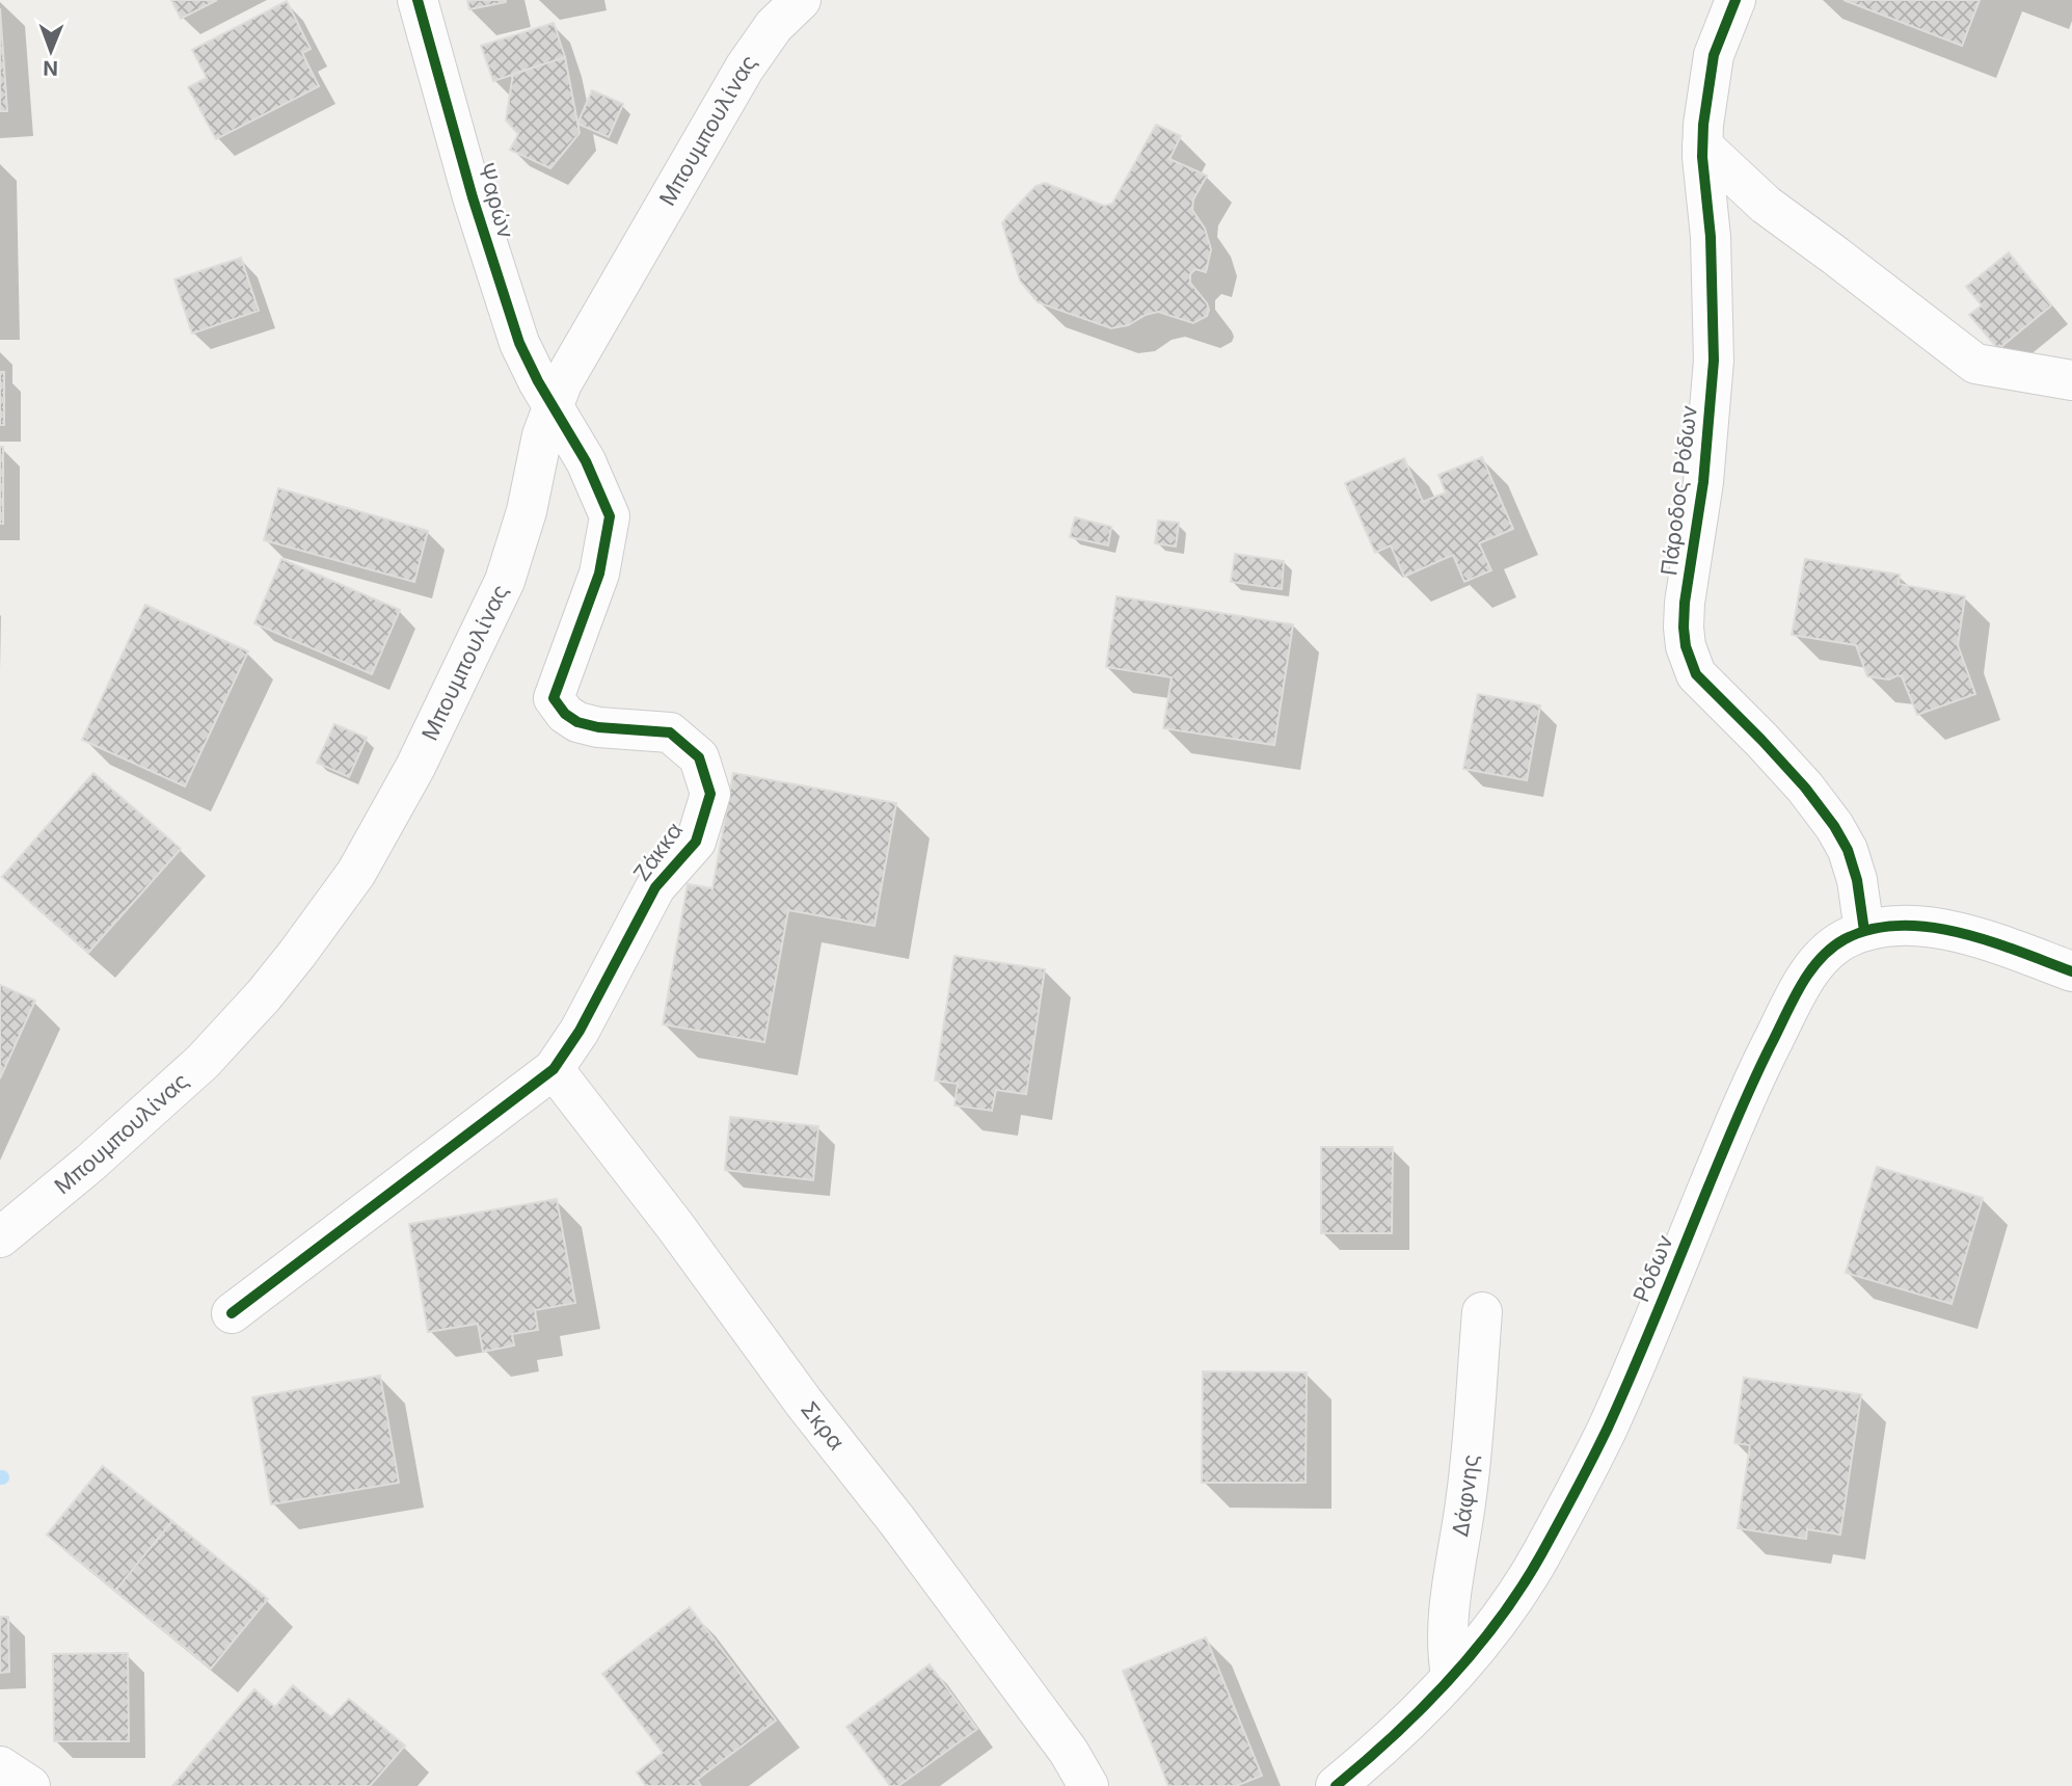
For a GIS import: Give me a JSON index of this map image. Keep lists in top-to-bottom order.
{
  "streets": {
    "street": [
      "Μπουμπουλίνας",
      "Ψαρών",
      "Πάροδος Ρόδων",
      "Ζάκκα",
      "Ρόδων",
      "Σκρα",
      "Δάφνης"
    ]
  },
  "crossings": [
    ["Μπουμπουλίνας", "Ψαρών"],
    ["Μπουμπουλίνας", "Ζάκκα"],
    ["Ψαρών", "Ζάκκα"],
    ["Πάροδος Ρόδων", "Ρόδων"],
    ["Ζάκκα", "Σκρα"],
    ["Ρόδων", "Δάφνης"]
  ],
  "north": "bottom"
}
